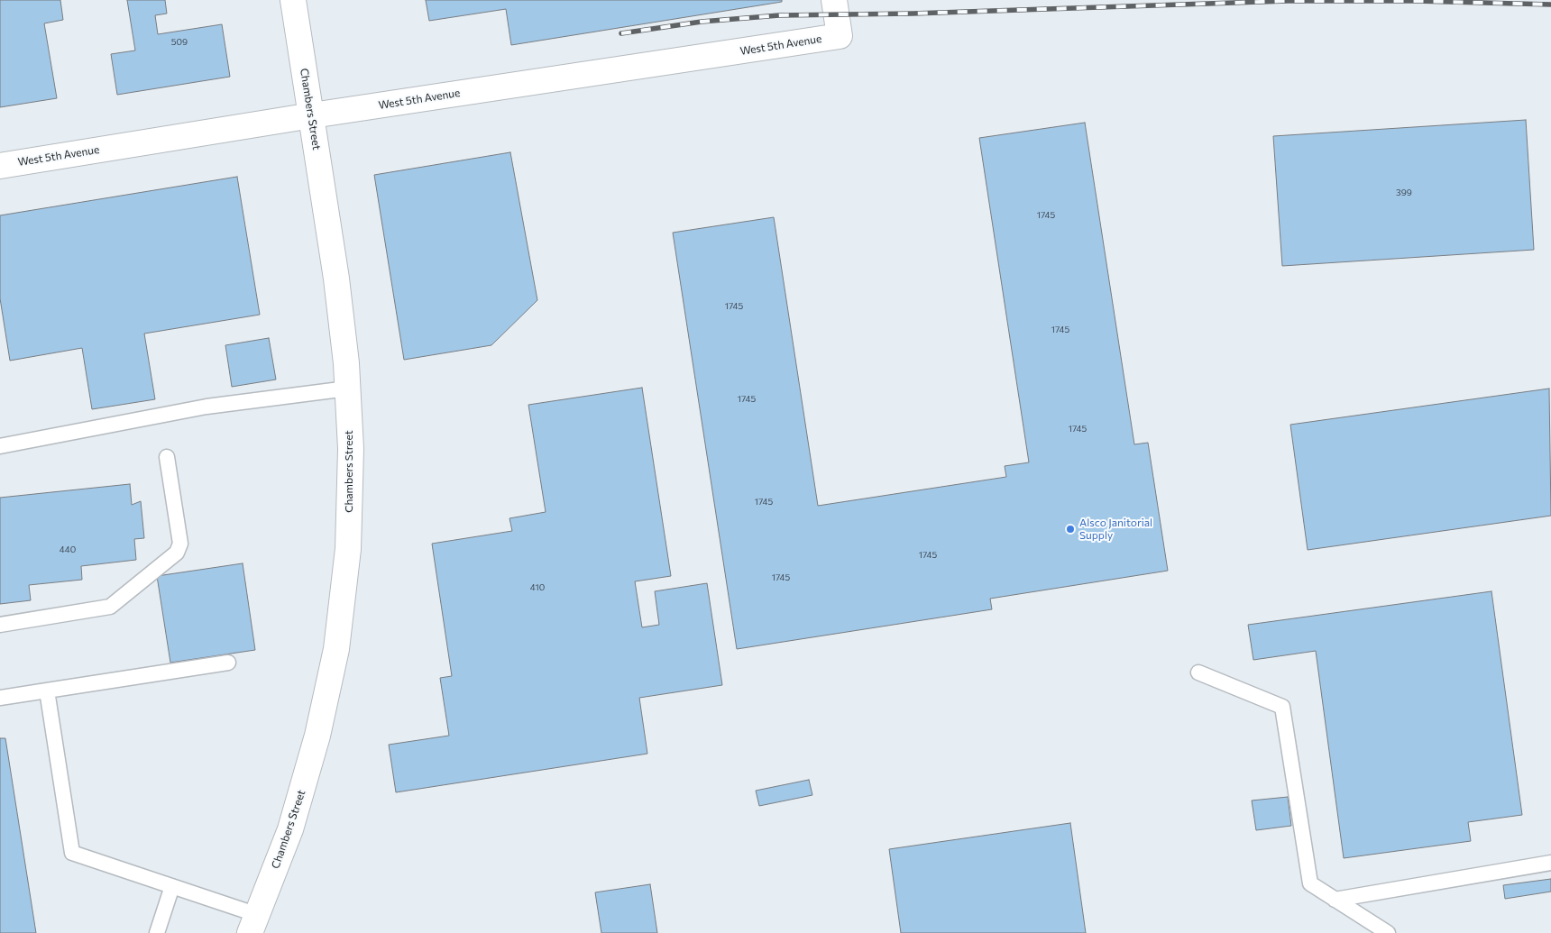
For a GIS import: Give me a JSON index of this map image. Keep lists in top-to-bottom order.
{
  "streets": {
    "main road": ["West 5th Avenue", "Chambers Street"]
  },
  "crossings": [
    ["West 5th Avenue", "Chambers Street"]
  ],
  "places": ["Alsco Janitorial Supply"],
  "house_numbers": [
    "509",
    "399",
    "1745",
    "1745",
    "1745",
    "1745",
    "1745",
    "1745",
    "440",
    "1745",
    "1745",
    "410"
  ]
}
